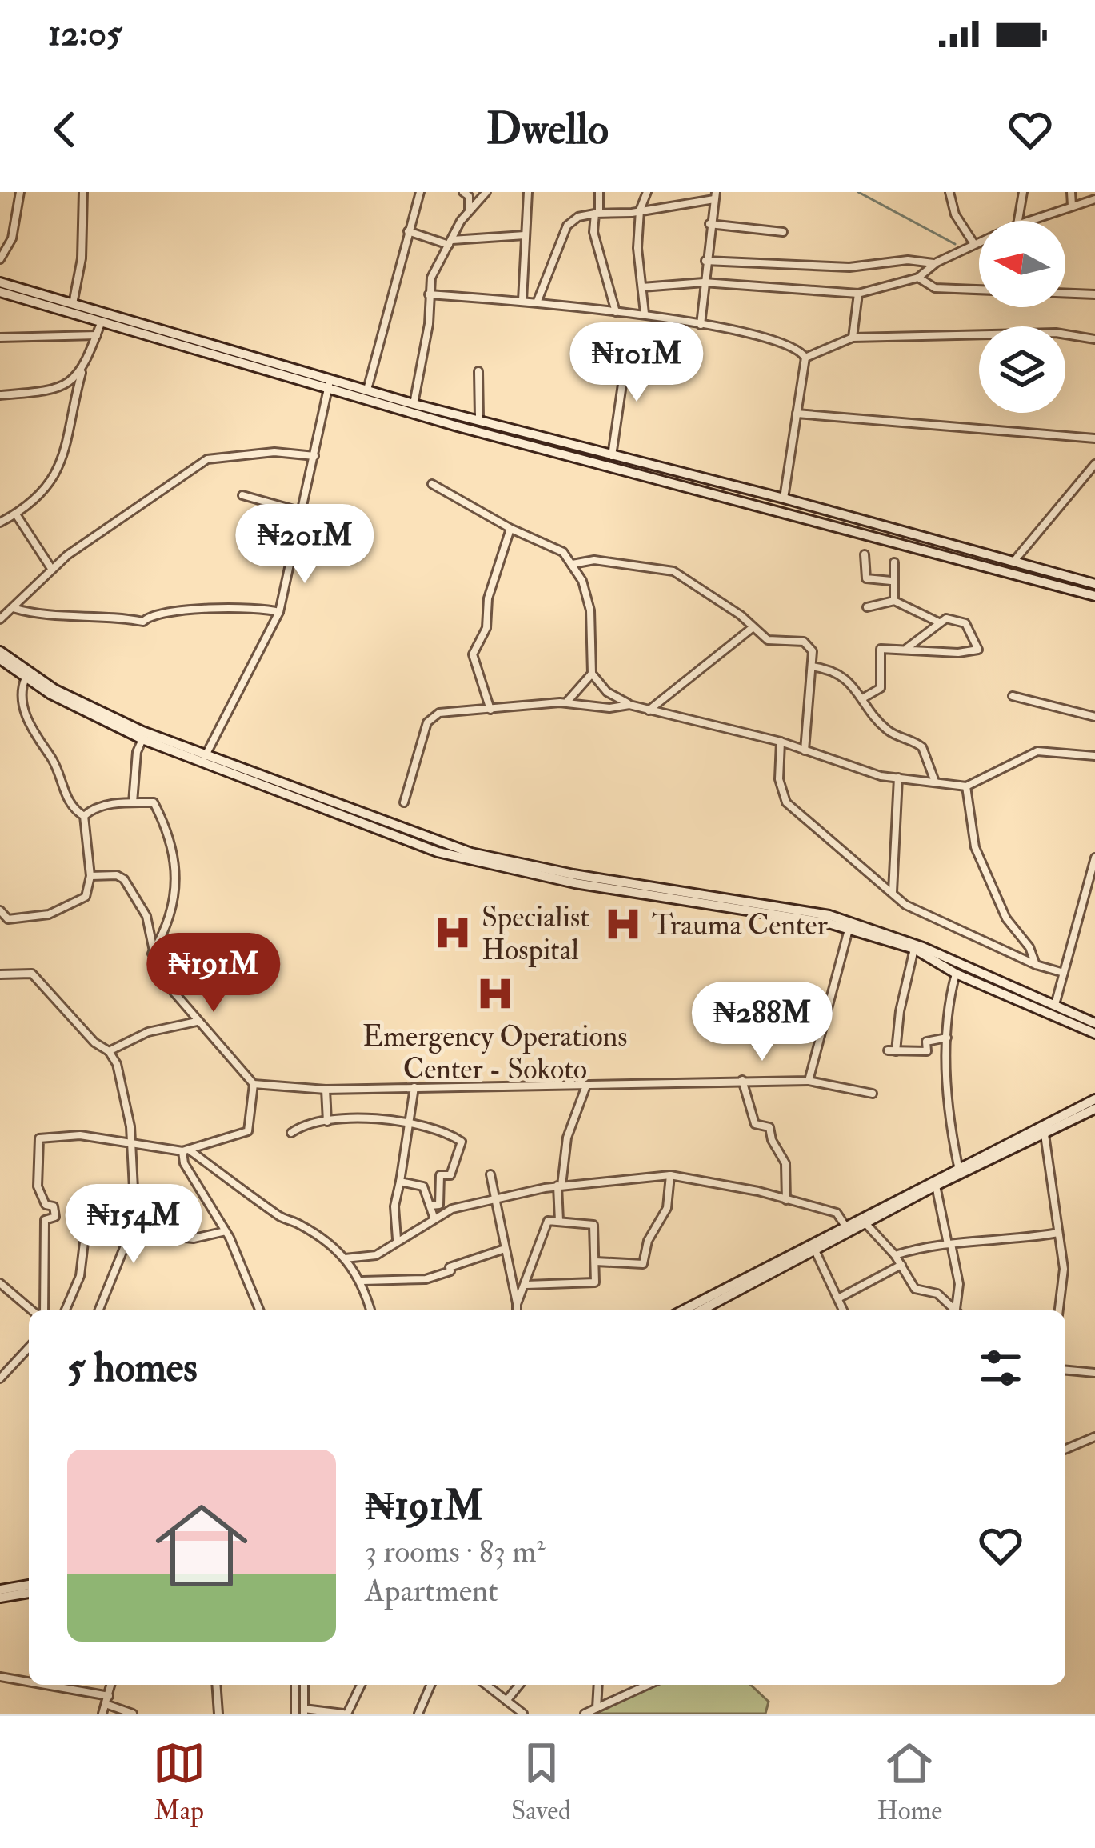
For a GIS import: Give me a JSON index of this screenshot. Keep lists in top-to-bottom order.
{
  "places": {
    "hospital": ["Trauma Center", "Specialist Hospital", "Emergency Operations Center - Sokoto"]
  },
  "north": "left",
  "page": {
    "status": "12:05",
    "header": "Dwello",
    "price": [
      "₦101M",
      "₦201M",
      "₦191M",
      "₦288M",
      "₦154M"
    ],
    "heading": "5 homes",
    "list": [
      {
        "name": "₦191M",
        "note": "3 rooms · 83 m² · Apartment"
      }
    ],
    "tabs": ["Map", "Saved", "Home"]
  }
}
